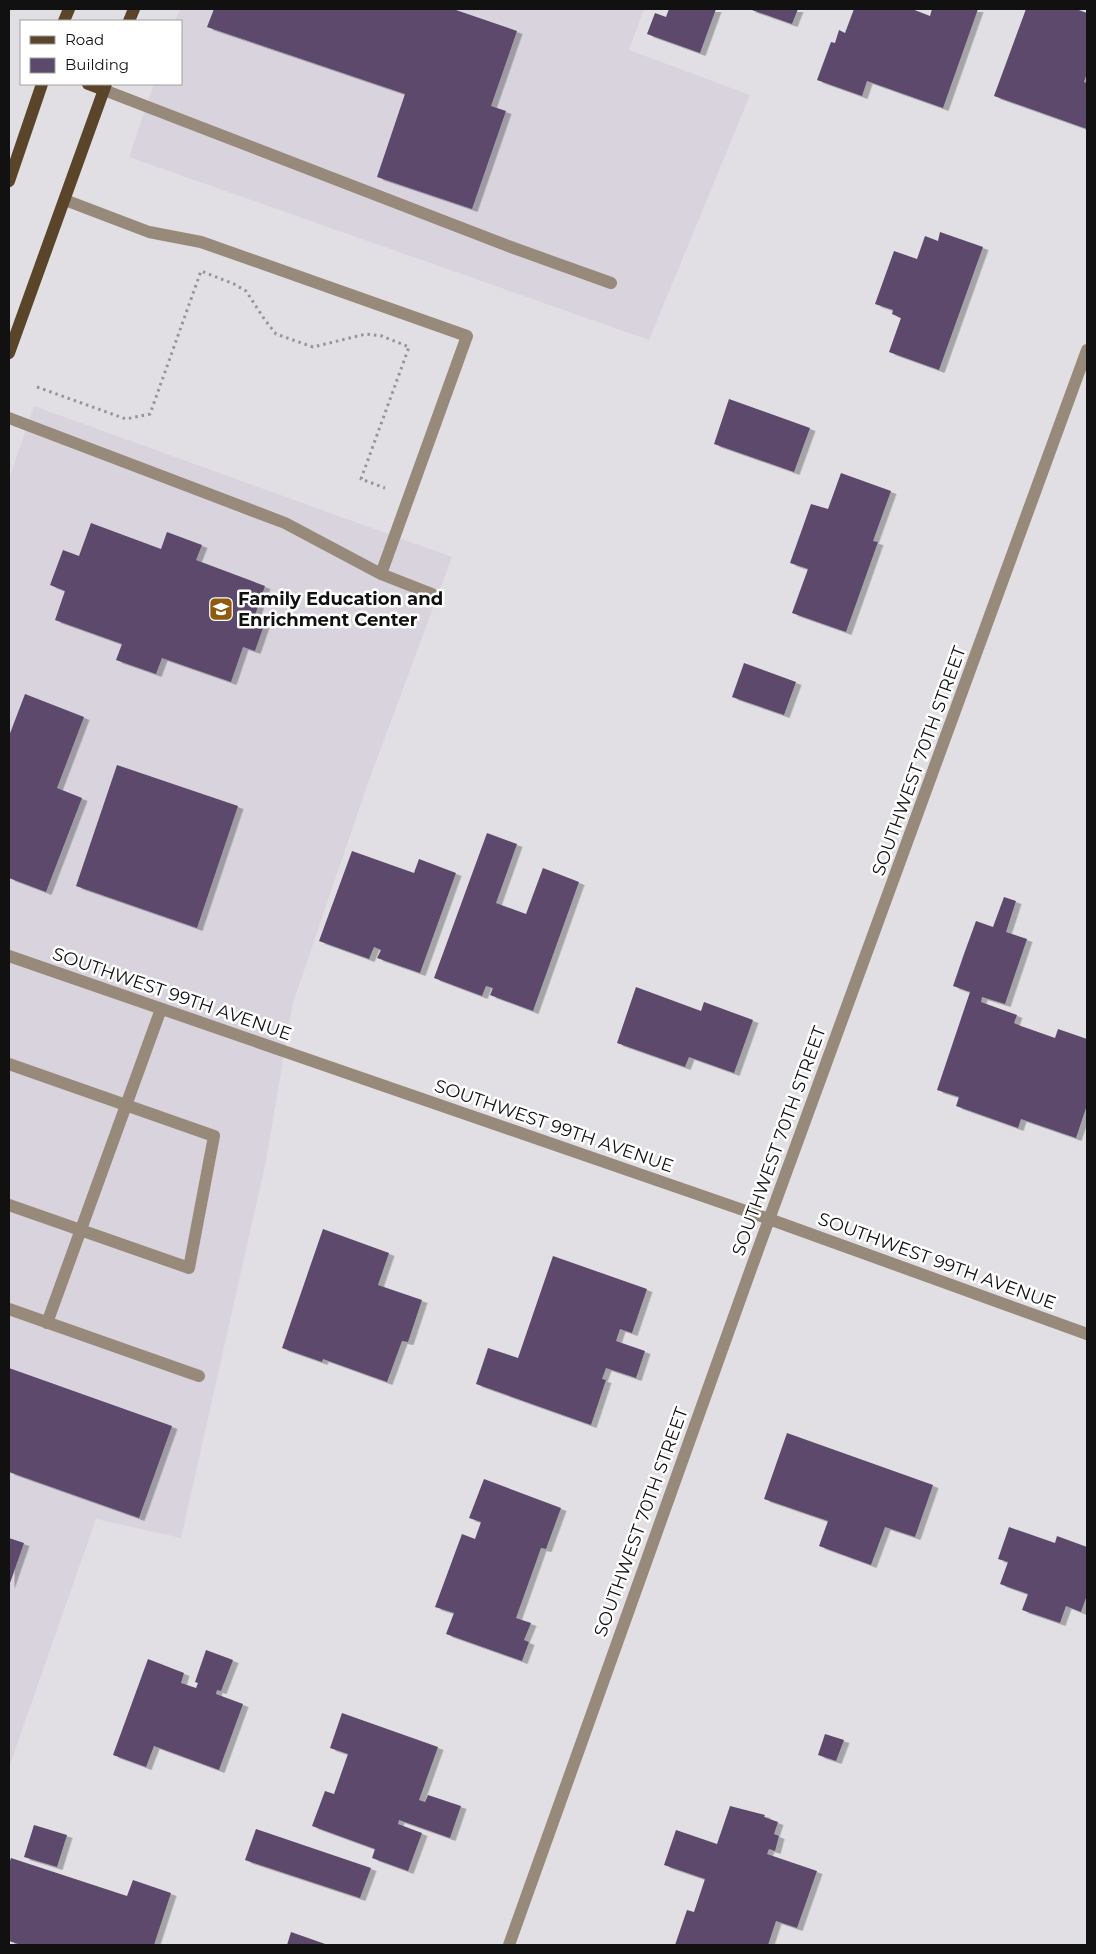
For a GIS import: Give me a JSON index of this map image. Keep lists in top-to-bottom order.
{
  "streets": {
    "street": ["SOUTHWEST 70TH STREET", "SOUTHWEST 99TH AVENUE"]
  },
  "crossings": [
    ["SOUTHWEST 70TH STREET", "SOUTHWEST 99TH AVENUE"]
  ],
  "places": {
    "school or university": ["Family Education and Enrichment Center"]
  },
  "legend": ["Road", "Building"]
}
